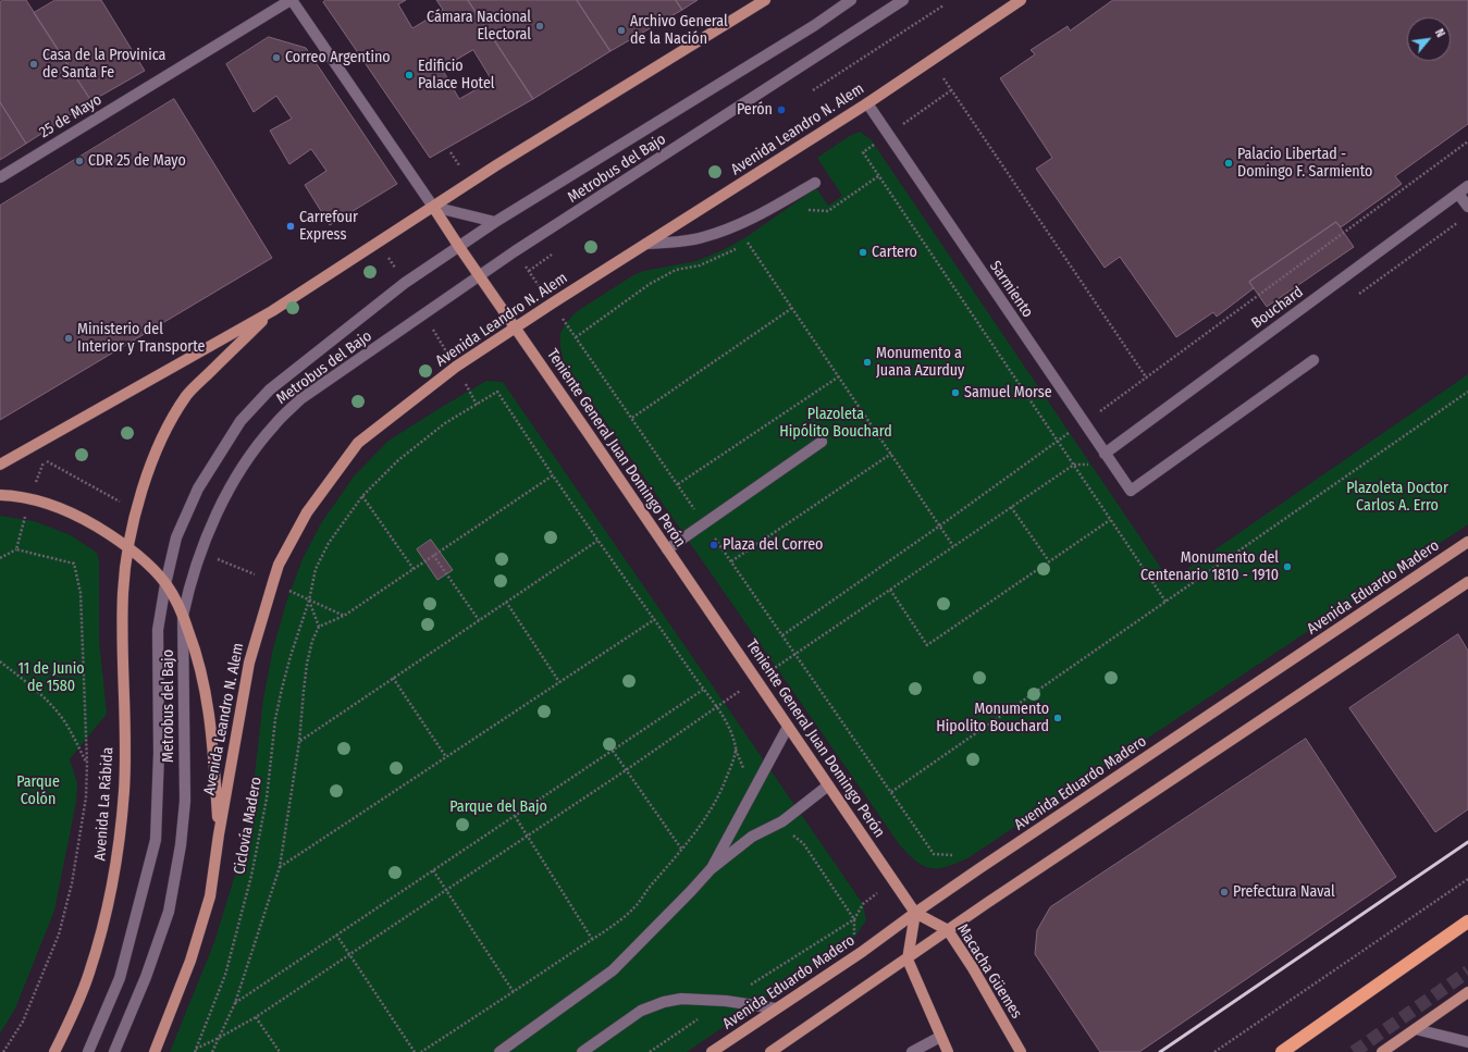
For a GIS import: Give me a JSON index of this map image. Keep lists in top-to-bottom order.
{
  "streets": {
    "main road": [
      "Avenida Leandro N. Alem",
      "Teniente General Juan Domingo Perón",
      "Avenida Eduardo Madero",
      "Avenida La Rábida",
      "Macacha Güemes"
    ],
    "street": [
      "25 de Mayo",
      "Metrobus del Bajo",
      "Sarmiento",
      "Bouchard"
    ],
    "path": ["Ciclovía Madero"]
  },
  "crossings": [
    ["25 de Mayo", "Teniente General Juan Domingo Perón"],
    ["Avenida Leandro N. Alem", "Sarmiento"],
    ["Avenida Leandro N. Alem", "Teniente General Juan Domingo Perón"],
    ["Metrobus del Bajo", "Teniente General Juan Domingo Perón"],
    ["Sarmiento", "Bouchard"],
    ["Teniente General Juan Domingo Perón", "Avenida Eduardo Madero"],
    ["Teniente General Juan Domingo Perón", "Macacha Güemes"],
    ["Avenida Eduardo Madero", "Macacha Güemes"]
  ],
  "parks": [
    "Plazoleta Hipólito Bouchard",
    "Plazoleta Doctor Carlos A. Erro",
    "11 de Junio de 1580",
    "Parque Colón",
    "Parque del Bajo"
  ],
  "places": [
    "Cámara Nacional Electoral",
    "Archivo General de la Nación",
    "Correo Argentino",
    "Casa de la Provinica de Santa Fe",
    "Edificio Palace Hotel",
    "Perón",
    "CDR 25 de Mayo",
    "Palacio Libertad - Domingo F. Sarmiento",
    "Carrefour Express",
    "Cartero",
    "Ministerio del Interior y Transporte",
    "Monumento a Juana Azurduy",
    "Samuel Morse",
    "Plaza del Correo",
    "Monumento del Centenario 1810 - 1910",
    "Monumento Hipolito Bouchard",
    "Prefectura Naval"
  ],
  "north": "top right"
}
